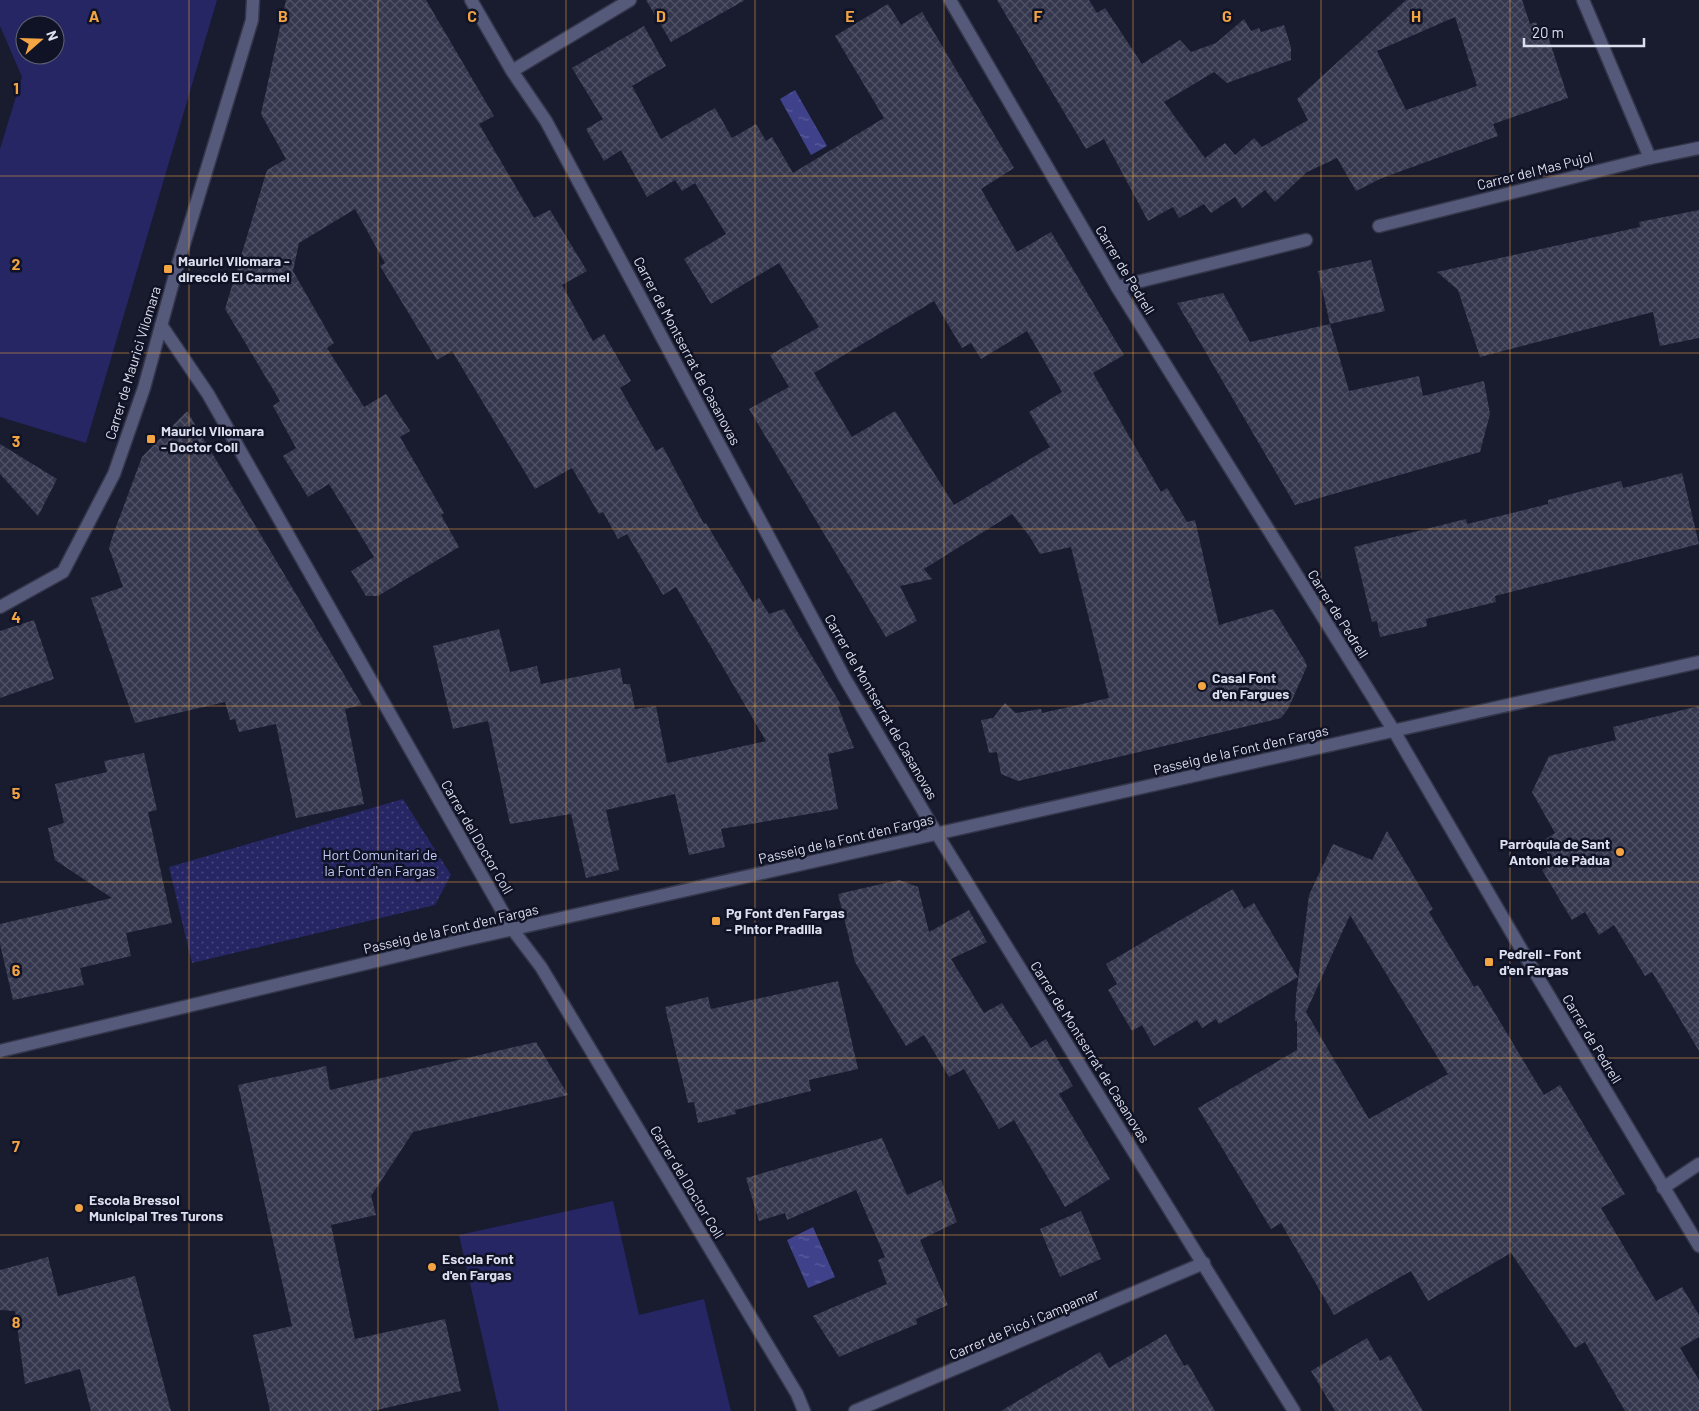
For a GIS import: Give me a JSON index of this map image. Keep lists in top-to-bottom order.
{
  "streets": {
    "street": [
      "Carrer del Mas Pujol",
      "Carrer de Pedrell",
      "Carrer de Montserrat de Casanovas",
      "Carrer de Maurici Vilomara",
      "Passeig de la Font d'en Fargas",
      "Carrer del Doctor Coll",
      "Carrer de Picó i Campamar"
    ]
  },
  "crossings": [
    ["Carrer de Pedrell", "Passeig de la Font d'en Fargas"],
    ["Carrer de Montserrat de Casanovas", "Passeig de la Font d'en Fargas"],
    ["Carrer de Montserrat de Casanovas", "Carrer de Picó i Campamar"],
    ["Carrer de Maurici Vilomara", "Carrer del Doctor Coll"],
    ["Passeig de la Font d'en Fargas", "Carrer del Doctor Coll"]
  ],
  "parks": ["Hort Comunitari de la Font d'en Fargas"],
  "places": {
    "transit": [
      "Maurici Vilomara - direcció El Carmel",
      "Maurici Vilomara - Doctor Coll",
      "Pg Font d'en Fargas - Pintor Pradilla",
      "Pedrell - Font d'en Fargas"
    ],
    "other": [
      "Casal Font d'en Fargues",
      "Parròquia de Sant Antoni de Pàdua",
      "Escola Bressol Municipal Tres Turons",
      "Escola Font d'en Fargas"
    ]
  },
  "scale_bar": "20 m",
  "north": "right",
  "grid": {
    "columns": [
      "A",
      "B",
      "C",
      "D",
      "E",
      "F",
      "G",
      "H"
    ],
    "rows": [
      "1",
      "2",
      "3",
      "4",
      "5",
      "6",
      "7",
      "8"
    ]
  }
}
